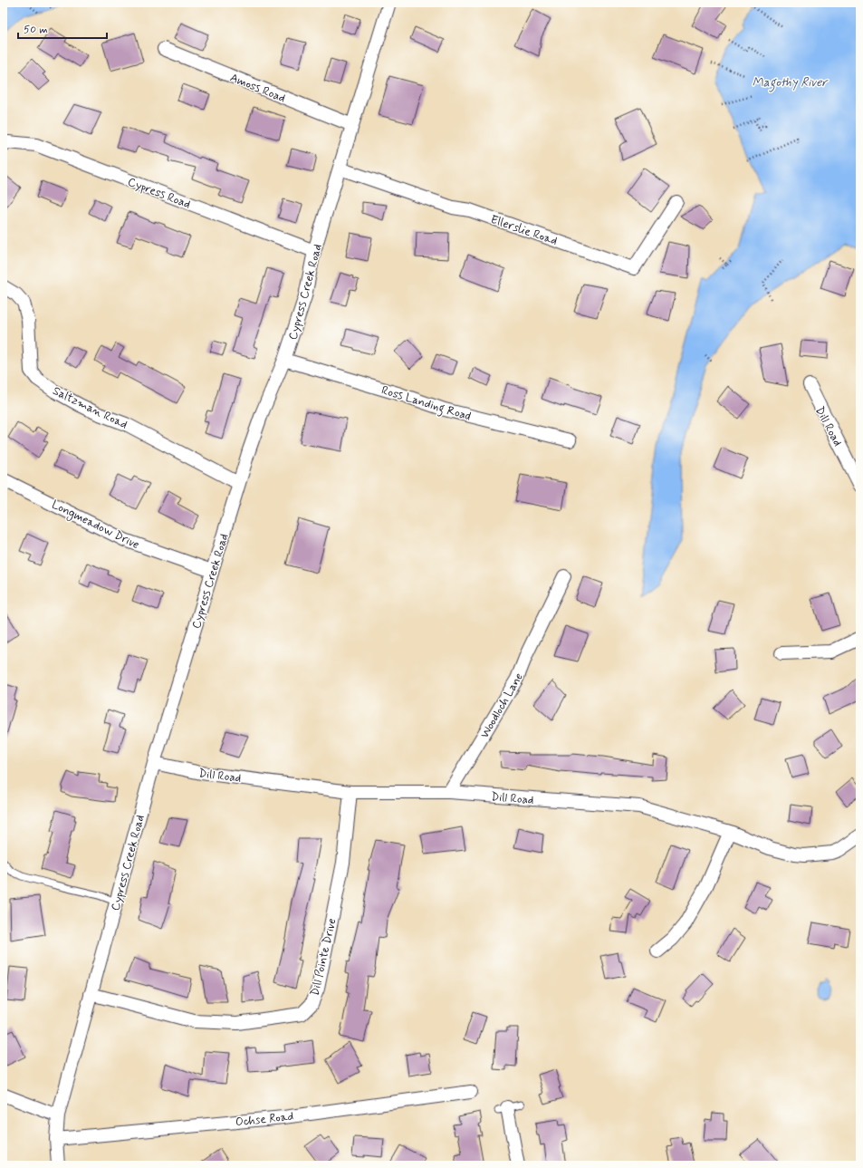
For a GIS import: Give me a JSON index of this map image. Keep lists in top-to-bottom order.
{
  "streets": {
    "street": [
      "Amoss Road",
      "Cypress Road",
      "Ellerslie Road",
      "Cypress Creek Road",
      "Ross Landing Road",
      "Saltzman Road",
      "Dill Road",
      "Longmeadow Drive",
      "Woodloch Lane",
      "Dill Pointe Drive",
      "Ochse Road"
    ]
  },
  "crossings": [
    ["Amoss Road", "Cypress Creek Road"],
    ["Cypress Road", "Cypress Creek Road"],
    ["Ellerslie Road", "Cypress Creek Road"],
    ["Cypress Creek Road", "Ross Landing Road"],
    ["Cypress Creek Road", "Saltzman Road"],
    ["Cypress Creek Road", "Dill Road"],
    ["Cypress Creek Road", "Longmeadow Drive"],
    ["Cypress Creek Road", "Dill Pointe Drive"],
    ["Cypress Creek Road", "Ochse Road"],
    ["Dill Road", "Woodloch Lane"],
    ["Dill Road", "Dill Pointe Drive"]
  ],
  "water": ["Magothy River"],
  "scale_bar": "50 m"
}
